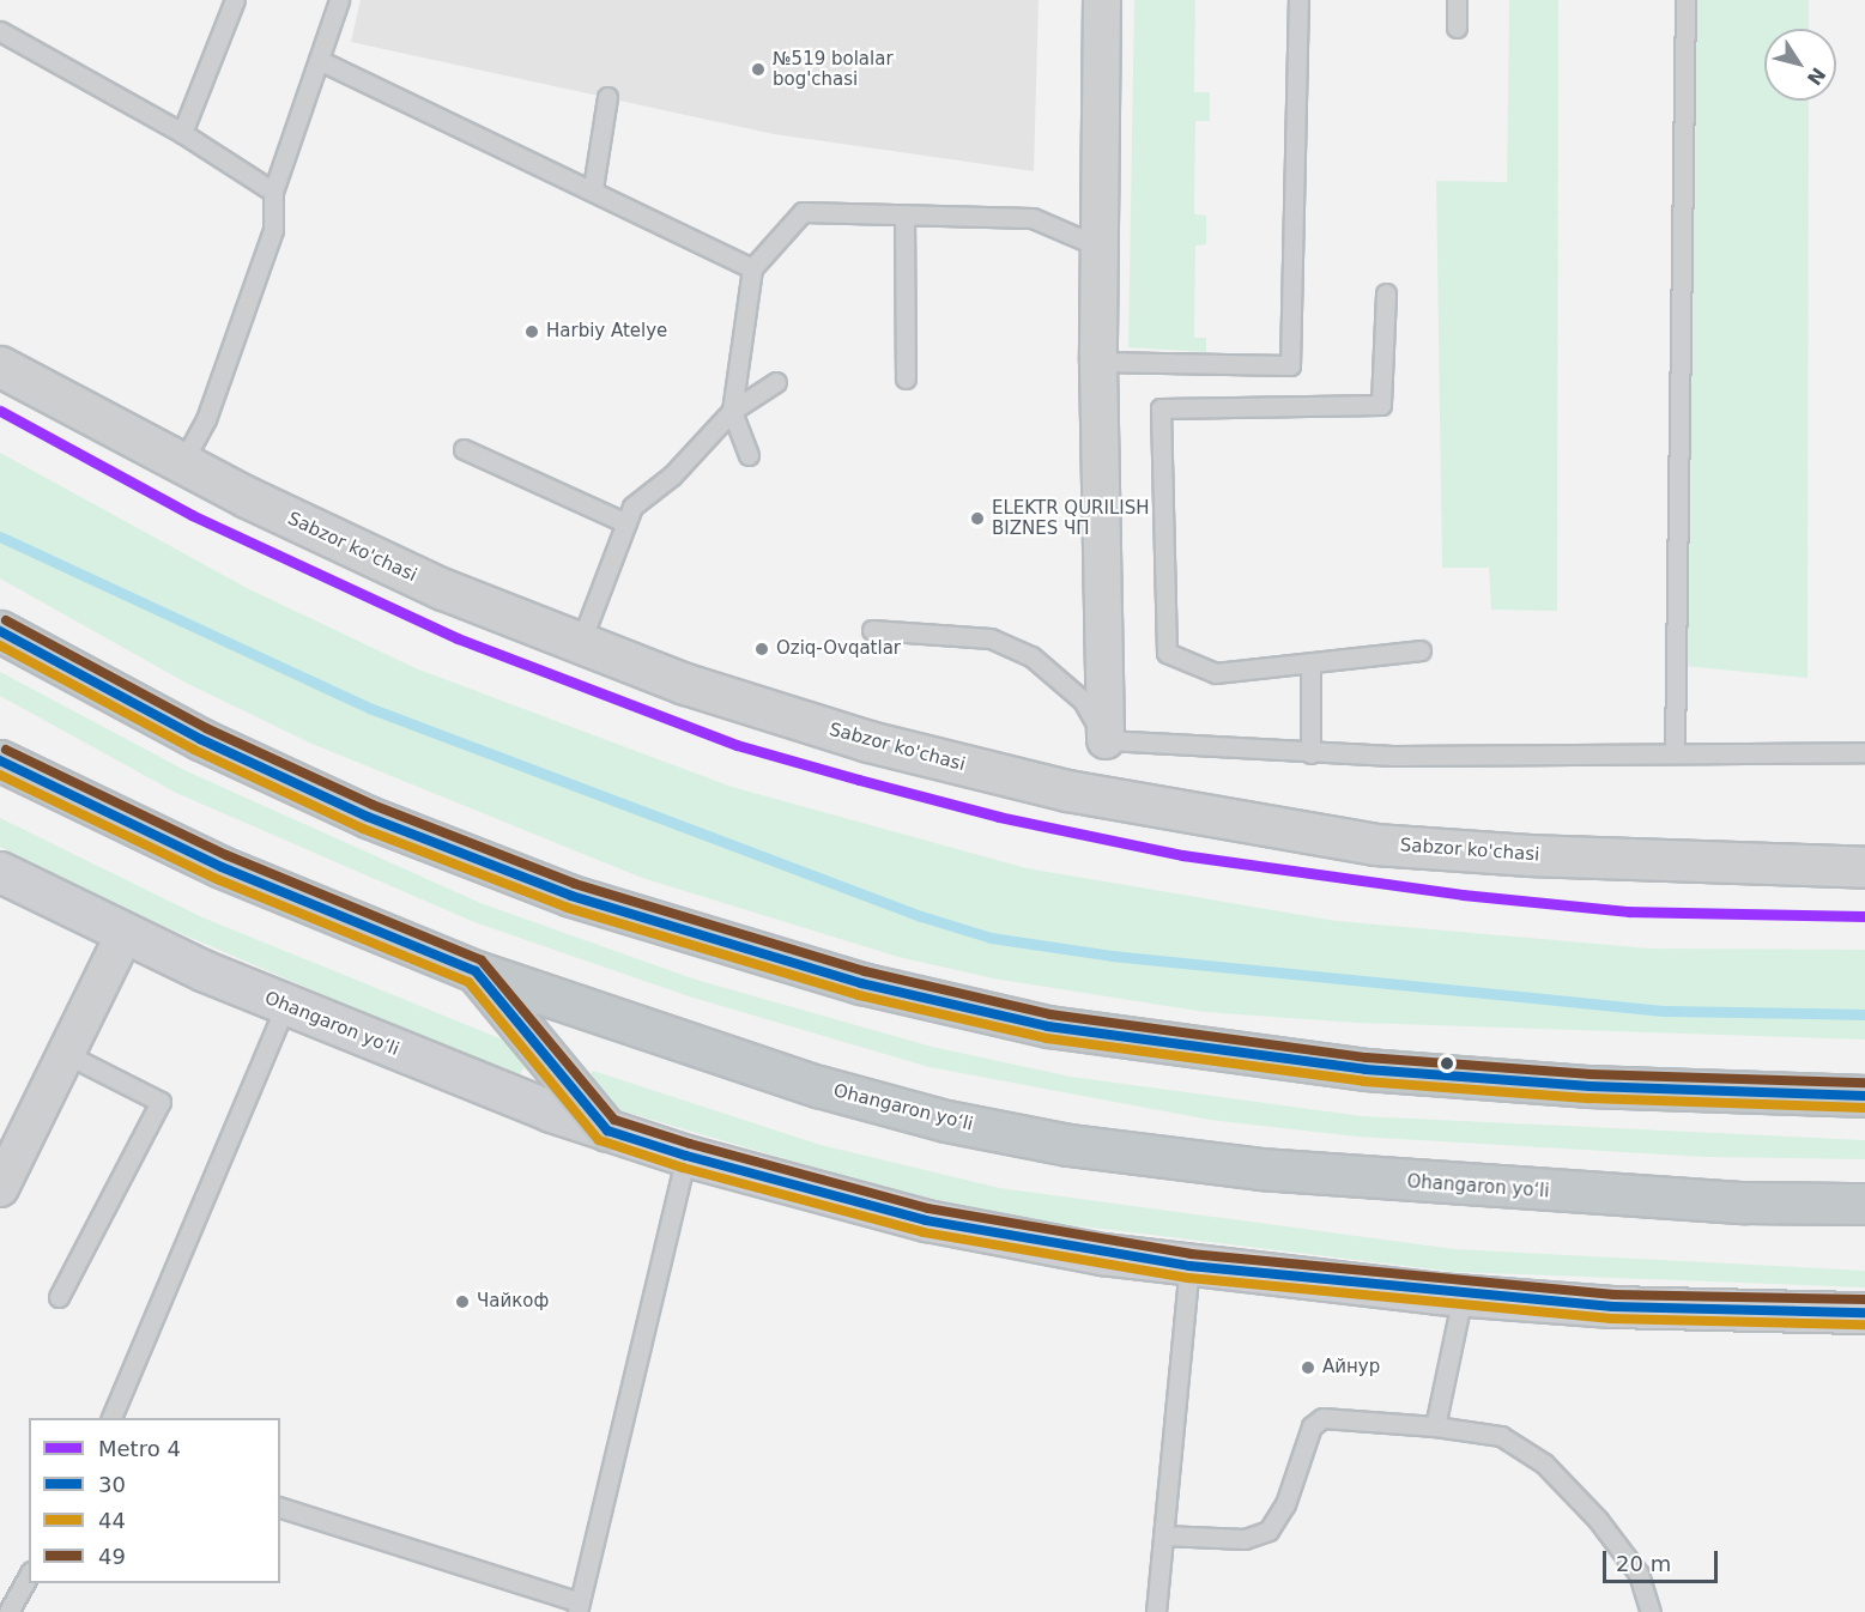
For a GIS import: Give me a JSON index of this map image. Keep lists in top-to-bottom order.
{
  "streets": {
    "highway": ["Ohangaron yoʻli"],
    "street": ["Sabzor ko'chasi"]
  },
  "places": [
    "№519 bolalar bog'chasi",
    "Harbiy Atelye",
    "ELEKTR QURILISH BIZNES ЧП",
    "Oziq-Ovqatlar",
    "Чайкоф",
    "Айнур"
  ],
  "lines": [
    "metro line 4",
    "transit line 49",
    "transit line 30",
    "transit line 44"
  ],
  "legend": [
    "Metro 4",
    "30",
    "44",
    "49"
  ],
  "scale_bar": "20 m",
  "north": "bottom right"
}
